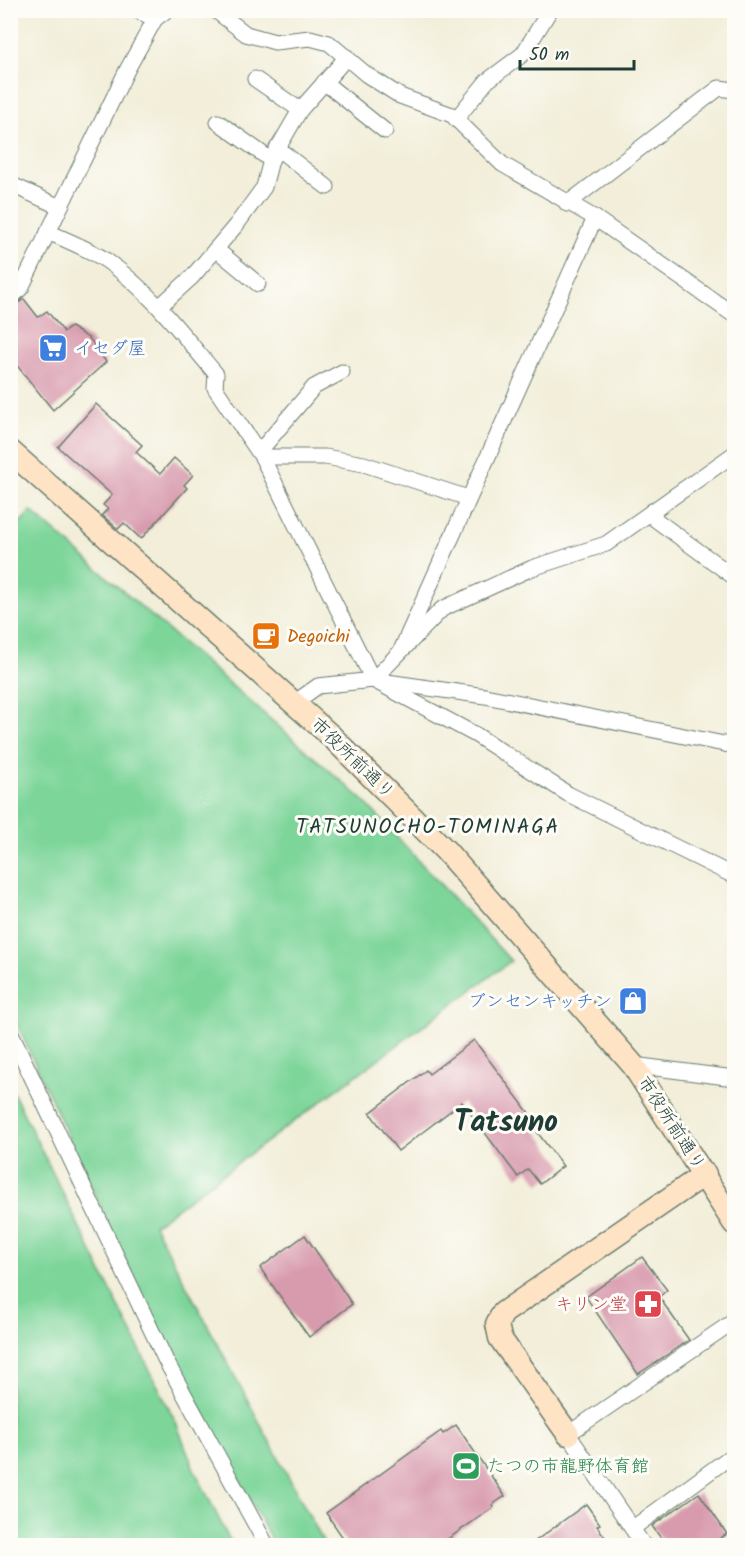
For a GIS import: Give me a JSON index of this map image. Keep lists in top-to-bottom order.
{
  "streets": {
    "street": ["市役所前通り"]
  },
  "districts": ["TATSUNOCHO-TOMINAGA", "Tatsuno"],
  "places": {
    "supermarket": ["イセダ屋"],
    "cafe": ["Degoichi"],
    "shop": ["ブンセンキッチン"],
    "pharmacy": ["キリン堂"],
    "sports": ["たつの市龍野体育館"]
  },
  "scale_bar": "50 m"
}
